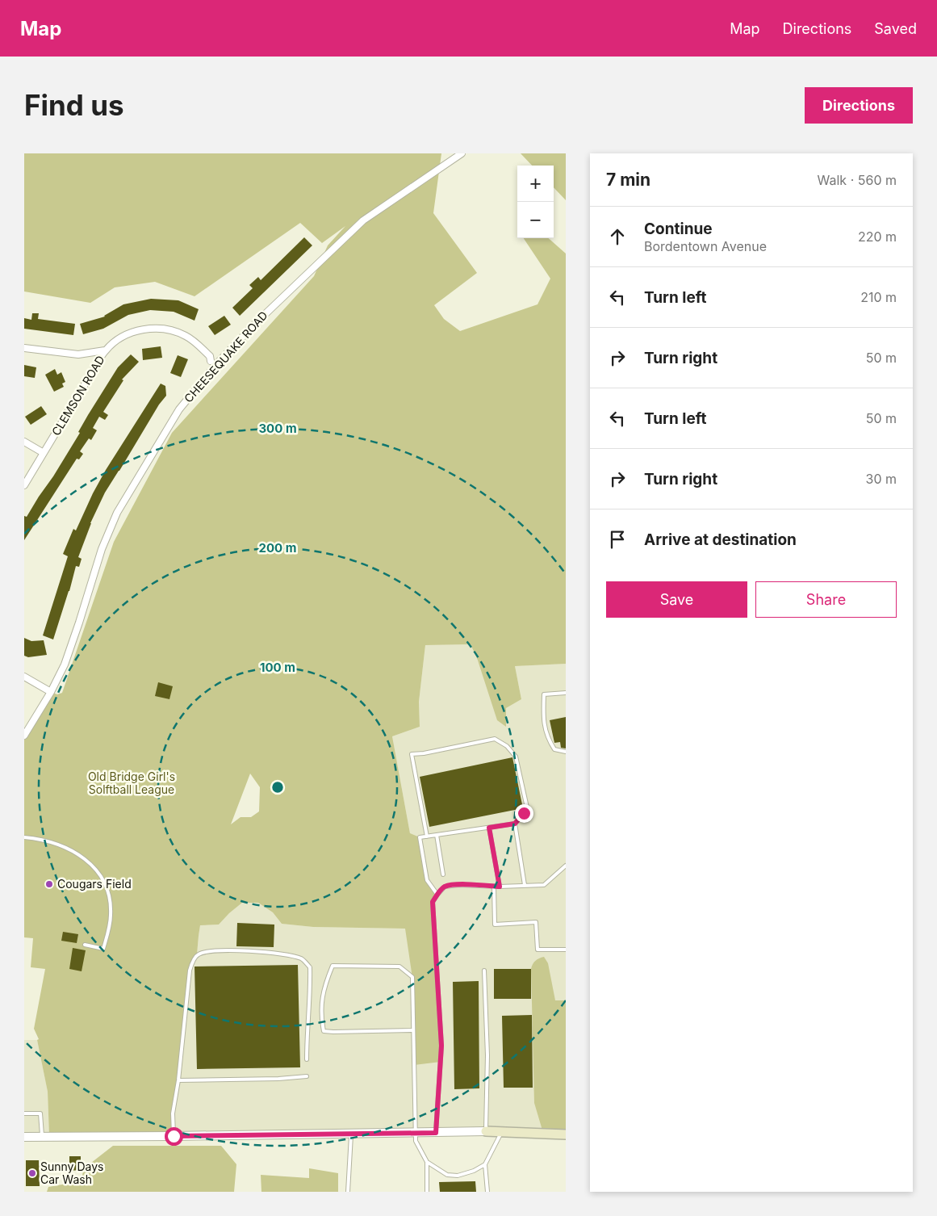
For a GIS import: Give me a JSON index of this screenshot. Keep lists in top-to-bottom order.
{
  "streets": {
    "street": ["CHEESEQUAKE ROAD", "CLEMSON ROAD"]
  },
  "parks": ["Old Bridge Girl's Solftball League"],
  "places": ["Cougars Field", "Sunny Days Car Wash"],
  "page": {
    "header": "Map",
    "nav": ["Map", "Directions", "Saved"],
    "buttons": [
      "Directions",
      ["Save", "Share"]
    ],
    "title": "Find us",
    "heading": ["7 min", "Walk · 560 m"],
    "map_buttons": ["+", "−"],
    "list": [
      ["Continue", "Bordentown Avenue", "220 m"],
      ["Turn left", "210 m"],
      ["Turn right", "50 m"],
      ["Turn left", "50 m"],
      ["Turn right", "30 m"],
      "Arrive at destination"
    ]
  },
  "rings": ["300 m", "200 m", "100 m"]
}
